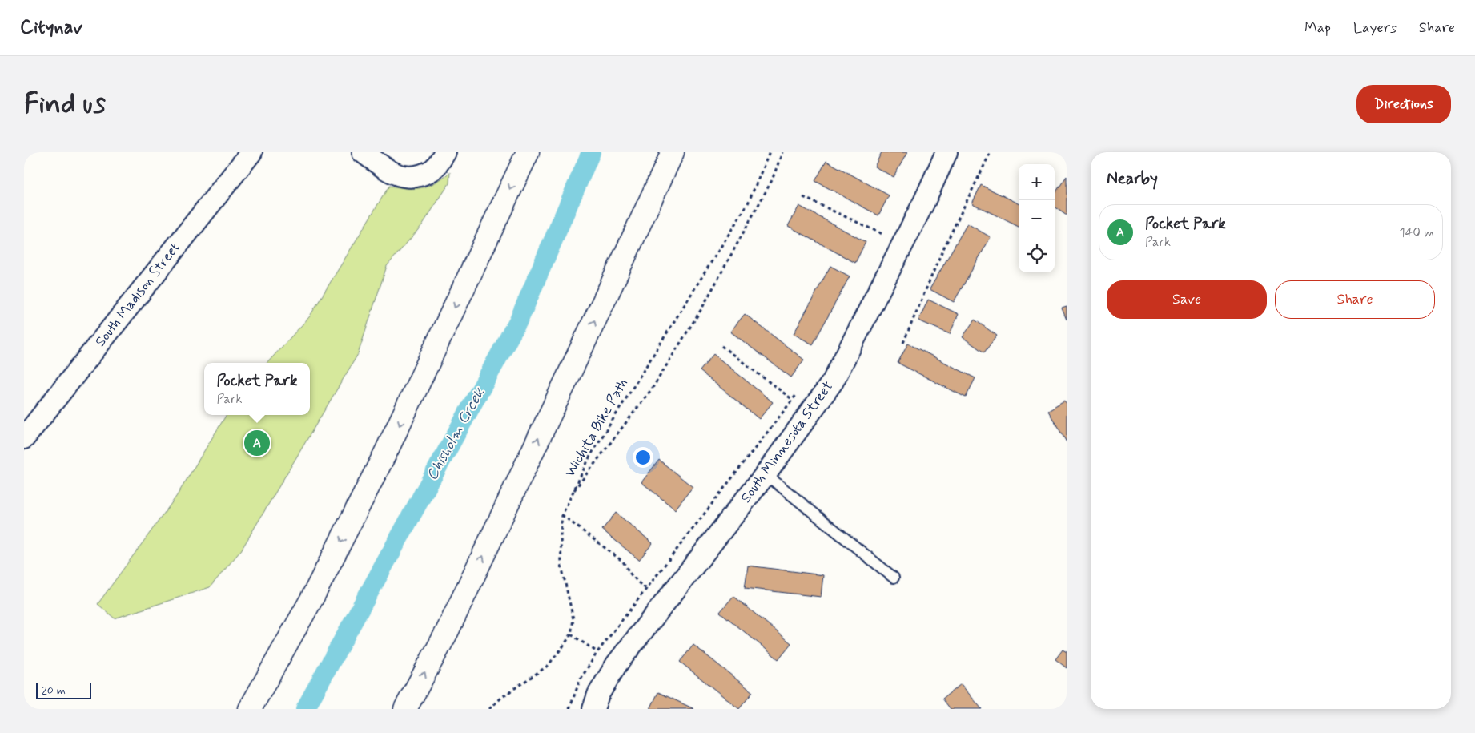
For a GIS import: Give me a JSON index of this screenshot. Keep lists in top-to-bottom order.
{
  "streets": {
    "street": ["South Madison Street", "South Minnesota Street"],
    "path": ["Wichita Bike Path"]
  },
  "water": ["Chisholm Creek"],
  "scale_bar": "20 m",
  "page": {
    "header": "Citynav",
    "nav": ["Map", "Layers", "Share"],
    "buttons": [
      "Directions",
      ["Save", "Share"]
    ],
    "title": "Find us",
    "heading": "Nearby",
    "map_buttons": ["+", "−"],
    "list": [
      {
        "mark": "A",
        "name": "Pocket Park",
        "note": "Park",
        "value": "140 m"
      }
    ],
    "popup": ["Pocket Park", "Park"],
    "pins": "A",
    "scale": "20 m"
  }
}
